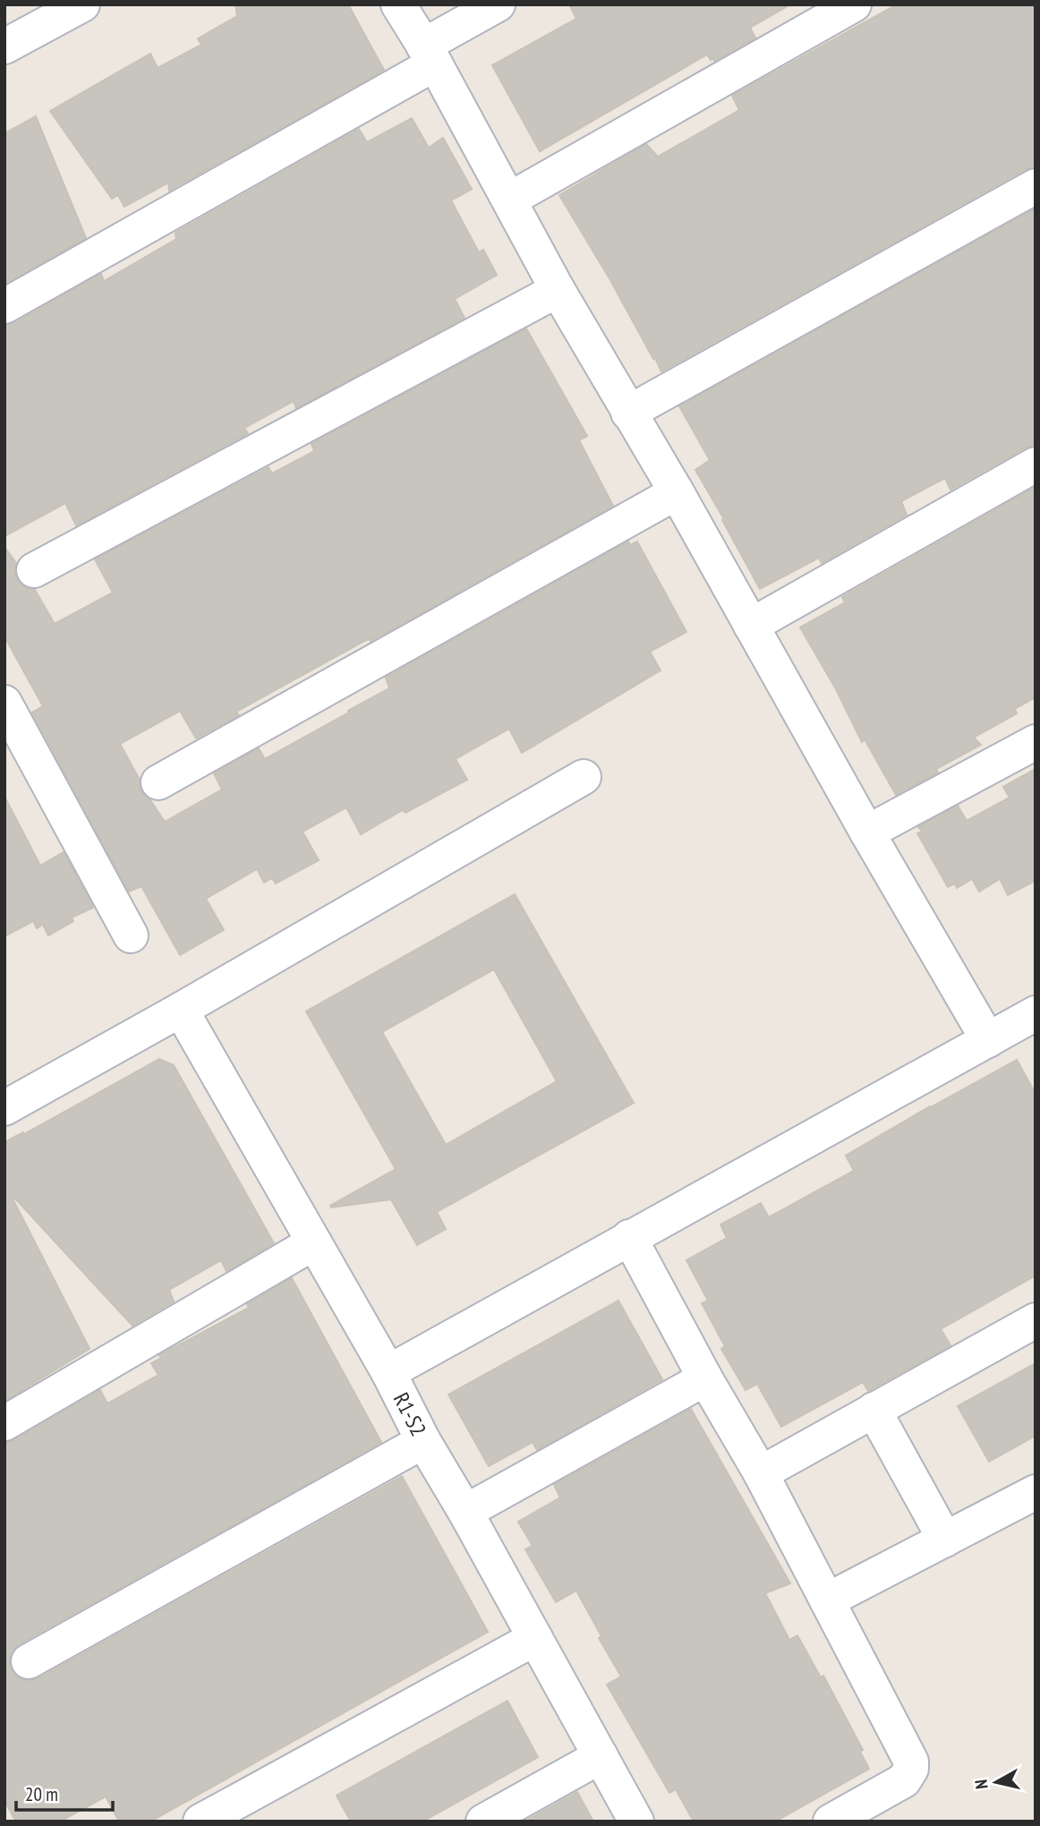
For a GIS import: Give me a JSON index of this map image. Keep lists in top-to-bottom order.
{
  "streets": {
    "street": ["R1-S2"]
  },
  "scale_bar": "20 m",
  "north": "left"
}
